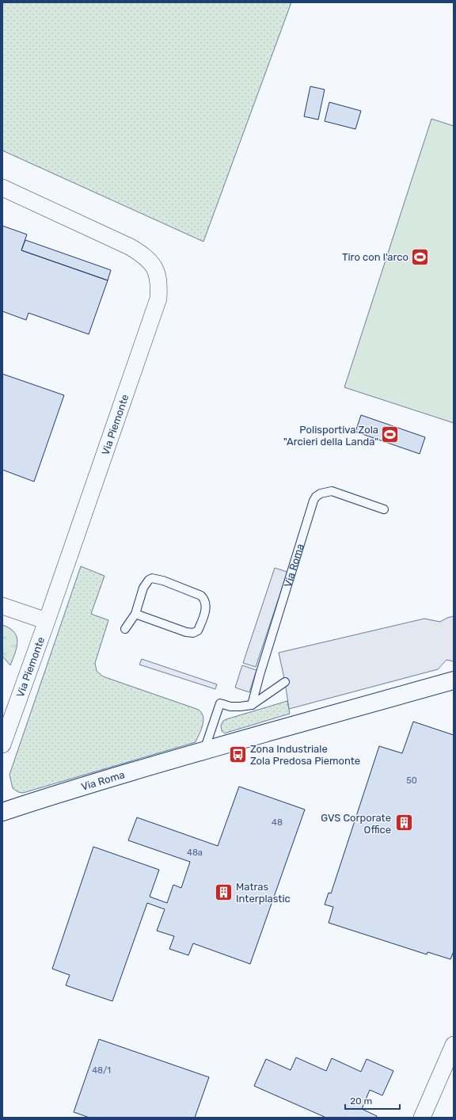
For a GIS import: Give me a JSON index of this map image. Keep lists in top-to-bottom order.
{
  "streets": {
    "street": ["Via Piemonte", "Via Roma"]
  },
  "places": {
    "sports": ["Tiro con l'arco", "Polisportiva Zola \"Arcieri della Landa\""],
    "bus stop": ["Zona Industriale Zola Predosa Piemonte"],
    "building": ["GVS Corporate Office", "Matras Interplastic"]
  },
  "house_numbers": [
    "50",
    "48",
    "48a",
    "48/1"
  ],
  "scale_bar": "20 m"
}
